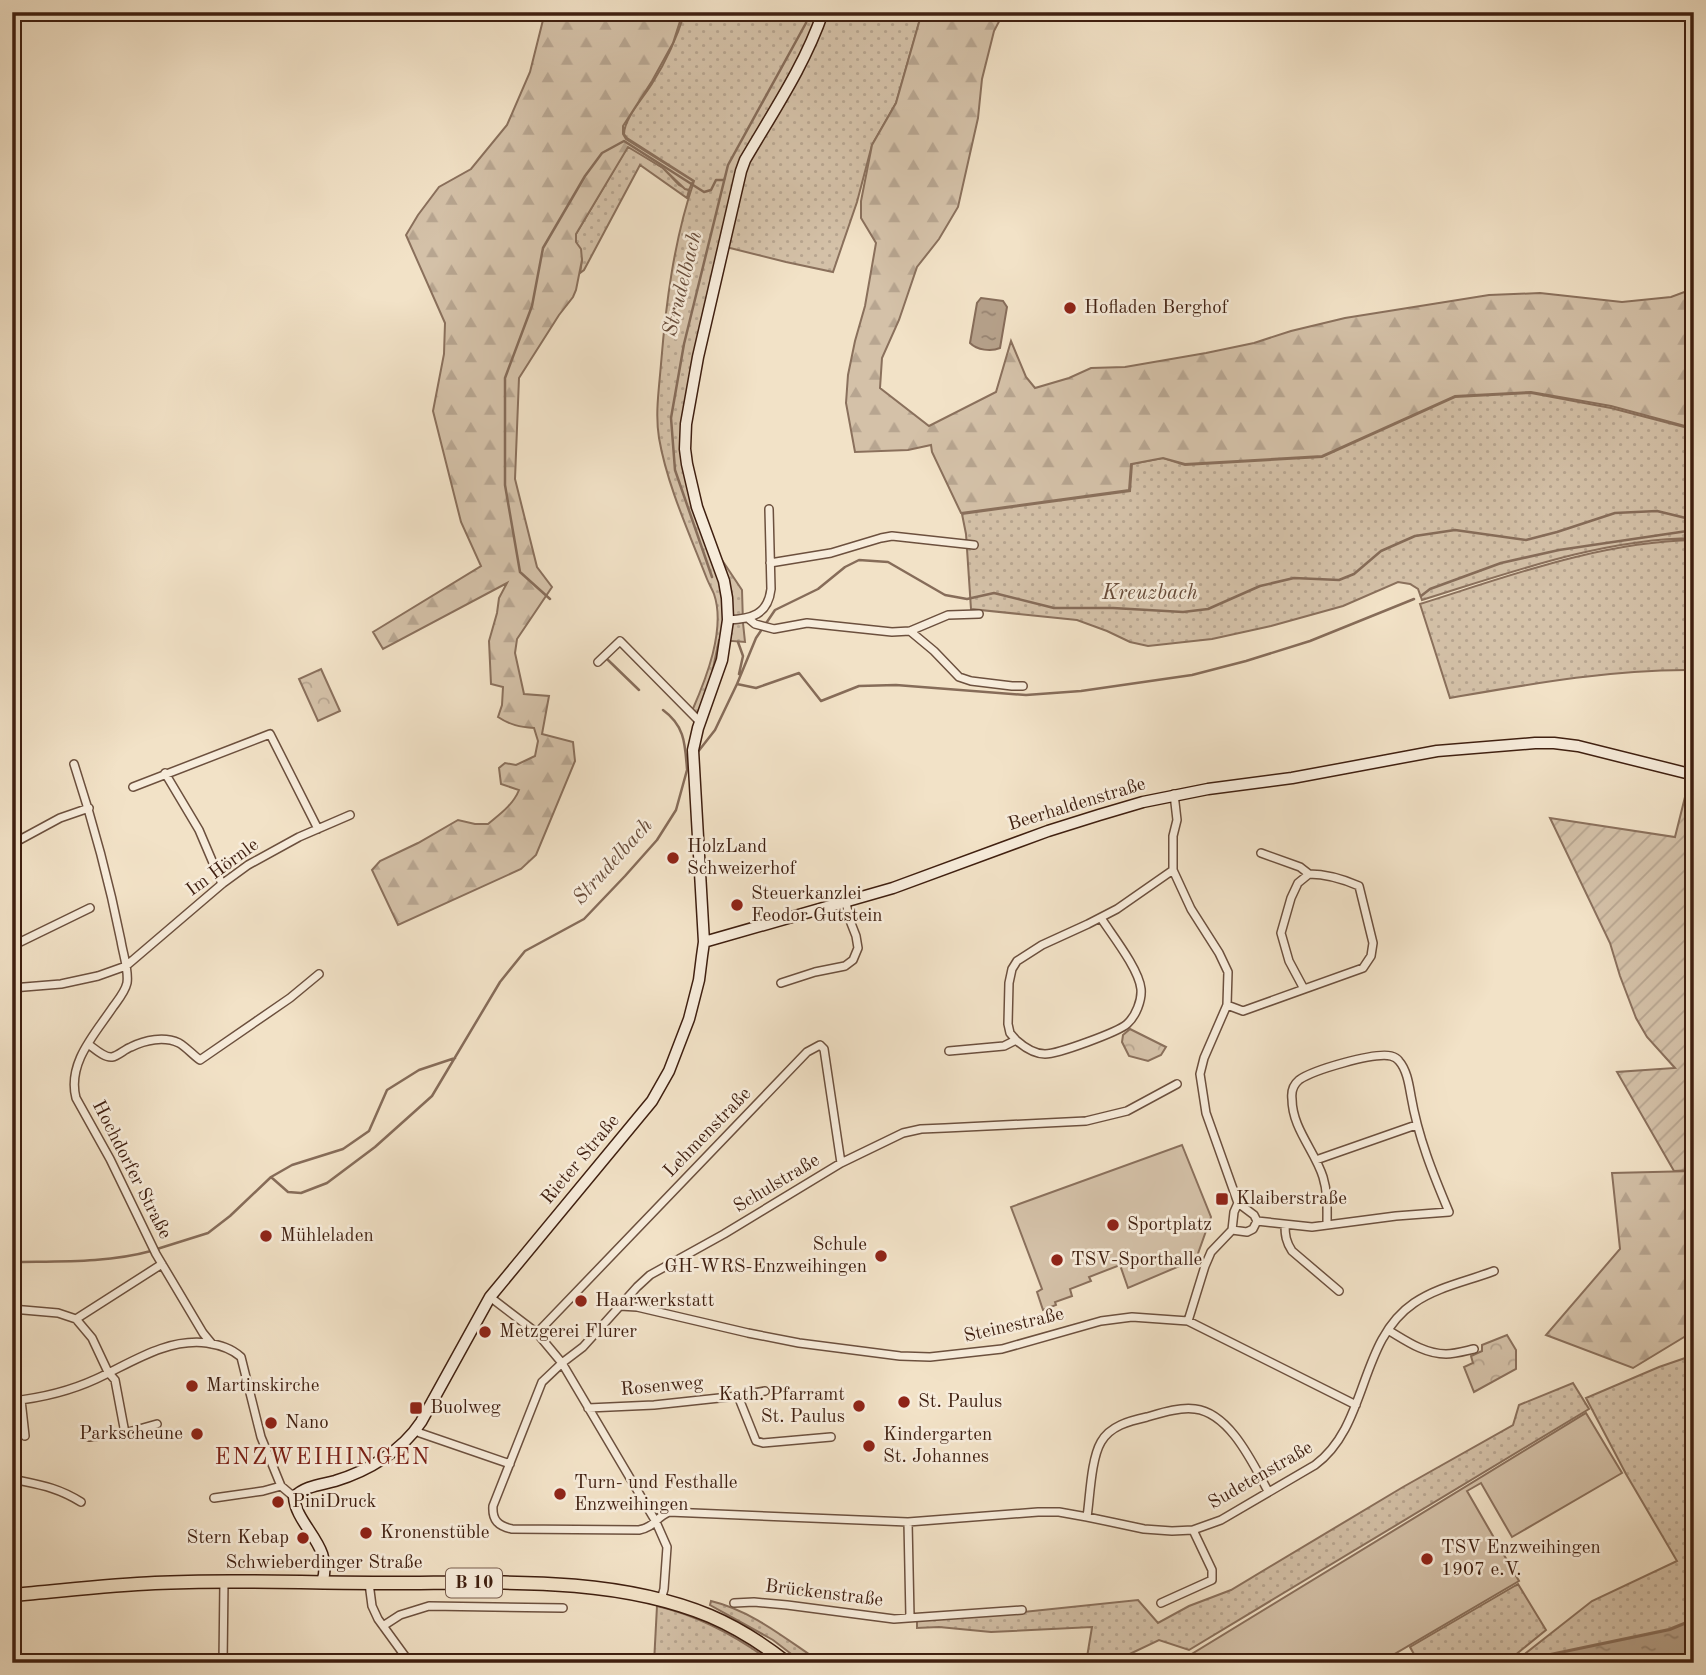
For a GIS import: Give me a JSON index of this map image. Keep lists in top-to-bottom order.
{
  "streets": {
    "main road": ["Schwieberdinger Straße", "B 10"],
    "street": [
      "Beerhaldenstraße",
      "Im Hörnle",
      "Lehmenstraße",
      "Rieter Straße",
      "Hochdorfer Straße",
      "Schulstraße",
      "Steinestraße",
      "Rosenweg",
      "Sudetenstraße",
      "Brückenstraße"
    ]
  },
  "crossings": [
    ["Beerhaldenstraße", "Rieter Straße"],
    ["Im Hörnle", "Hochdorfer Straße"],
    ["Lehmenstraße", "Schulstraße"],
    ["Schulstraße", "Steinestraße"],
    ["Schulstraße", "Sudetenstraße"],
    ["Steinestraße", "Sudetenstraße"]
  ],
  "districts": ["ENZWEIHINGEN"],
  "water": ["Strudelbach", "Kreuzbach"],
  "places": {
    "other": [
      "Hofladen Berghof",
      "HolzLand Schweizerhof",
      "Steuerkanzlei Feodor Gutstein",
      "Sportplatz",
      "Mühleladen",
      "Schule GH-WRS-Enzweihingen",
      "TSV-Sporthalle",
      "Haarwerkstatt",
      "Metzgerei Flurer",
      "Martinskirche",
      "St. Paulus",
      "Kath. Pfarramt St. Paulus",
      "Nano",
      "Parkscheune",
      "Kindergarten St. Johannes",
      "Turn- und Festhalle Enzweihingen",
      "PiniDruck",
      "Kronenstüble",
      "Stern Kebap",
      "TSV Enzweihingen 1907 e.V."
    ],
    "transit": ["Klaiberstraße", "Buolweg"]
  }
}
